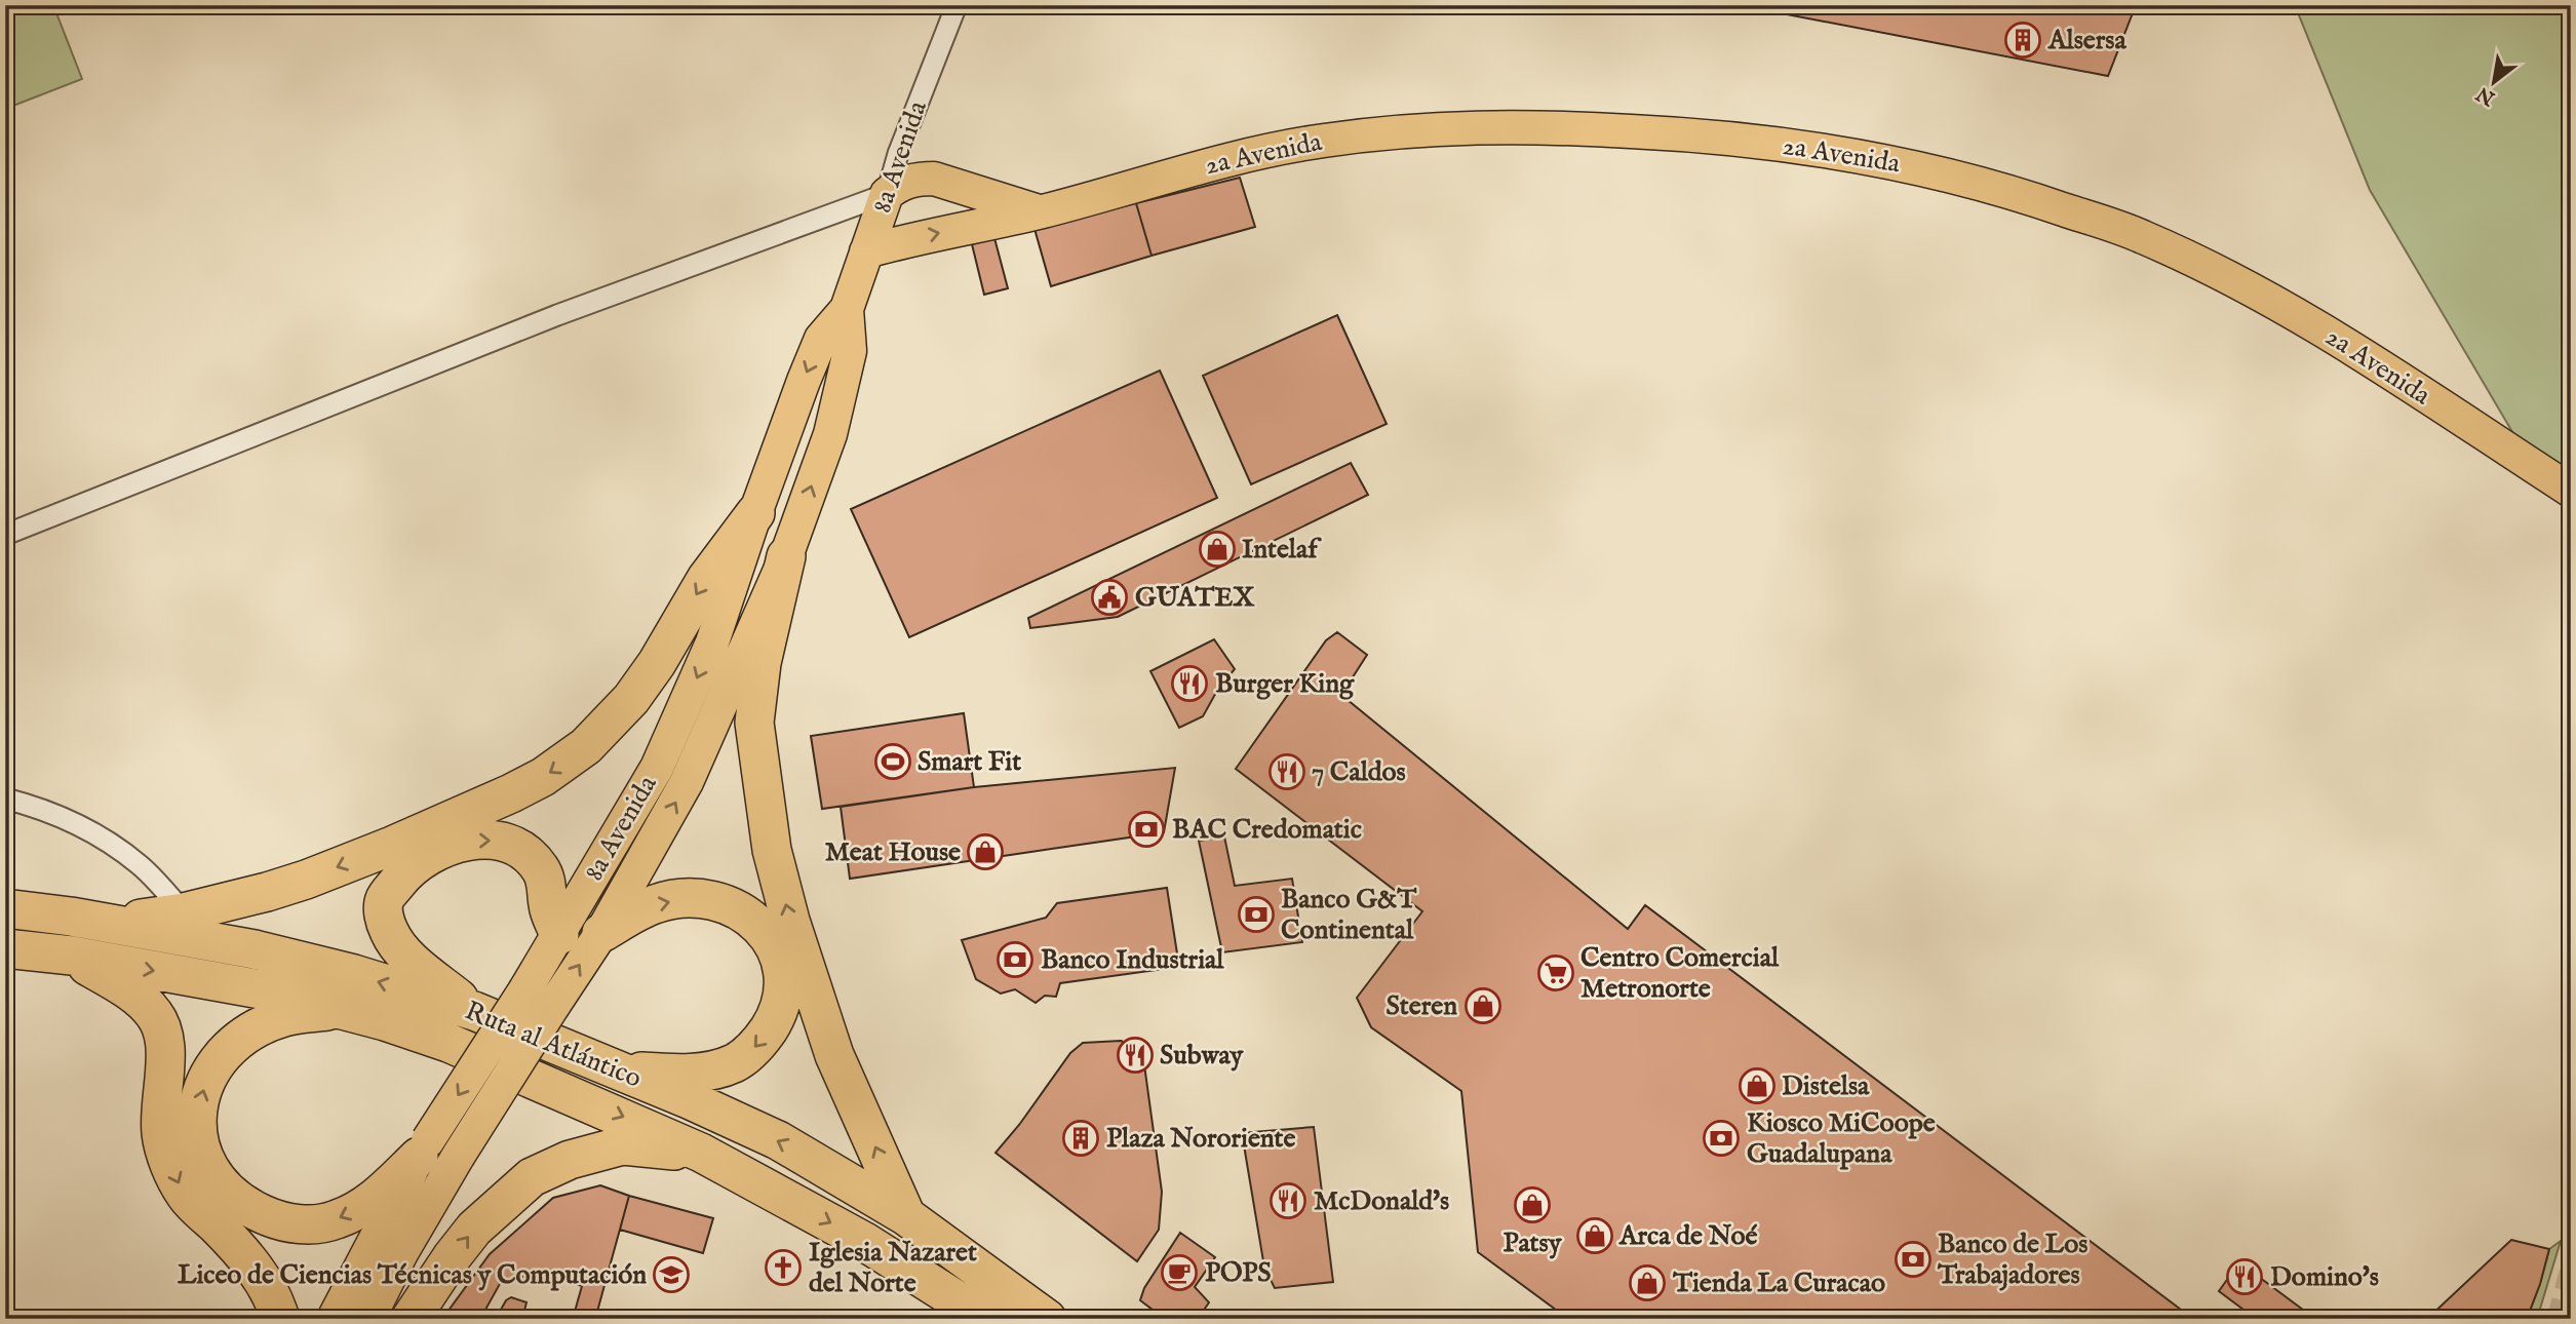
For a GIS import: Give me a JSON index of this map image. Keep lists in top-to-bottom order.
{
  "streets": {
    "highway": ["Ruta al Atlántico"],
    "main road": ["2a Avenida", "8a Avenida"]
  },
  "crossings": [
    ["2a Avenida", "8a Avenida"]
  ],
  "places": {
    "building": ["Alsersa", "Plaza Nororiente"],
    "shop": [
      "Intelaf",
      "Meat House",
      "Steren",
      "Distelsa",
      "Patsy",
      "Arca de Noé",
      "Tienda La Curacao"
    ],
    "public building": ["GUATEX"],
    "restaurant": [
      "Burger King",
      "7 Caldos",
      "Subway",
      "McDonald's",
      "Domino's"
    ],
    "sports": ["Smart Fit"],
    "bank": [
      "BAC Credomatic",
      "Banco G&T Continental",
      "Banco Industrial",
      "Kiosco MiCoope Guadalupana",
      "Banco de Los Trabajadores"
    ],
    "supermarket": ["Centro Comercial Metronorte"],
    "church": ["Iglesia Nazaret del Norte"],
    "cafe": ["POPS"],
    "school or university": ["Liceo de Ciencias Técnicas y Computación"]
  },
  "north": "bottom left"
}
